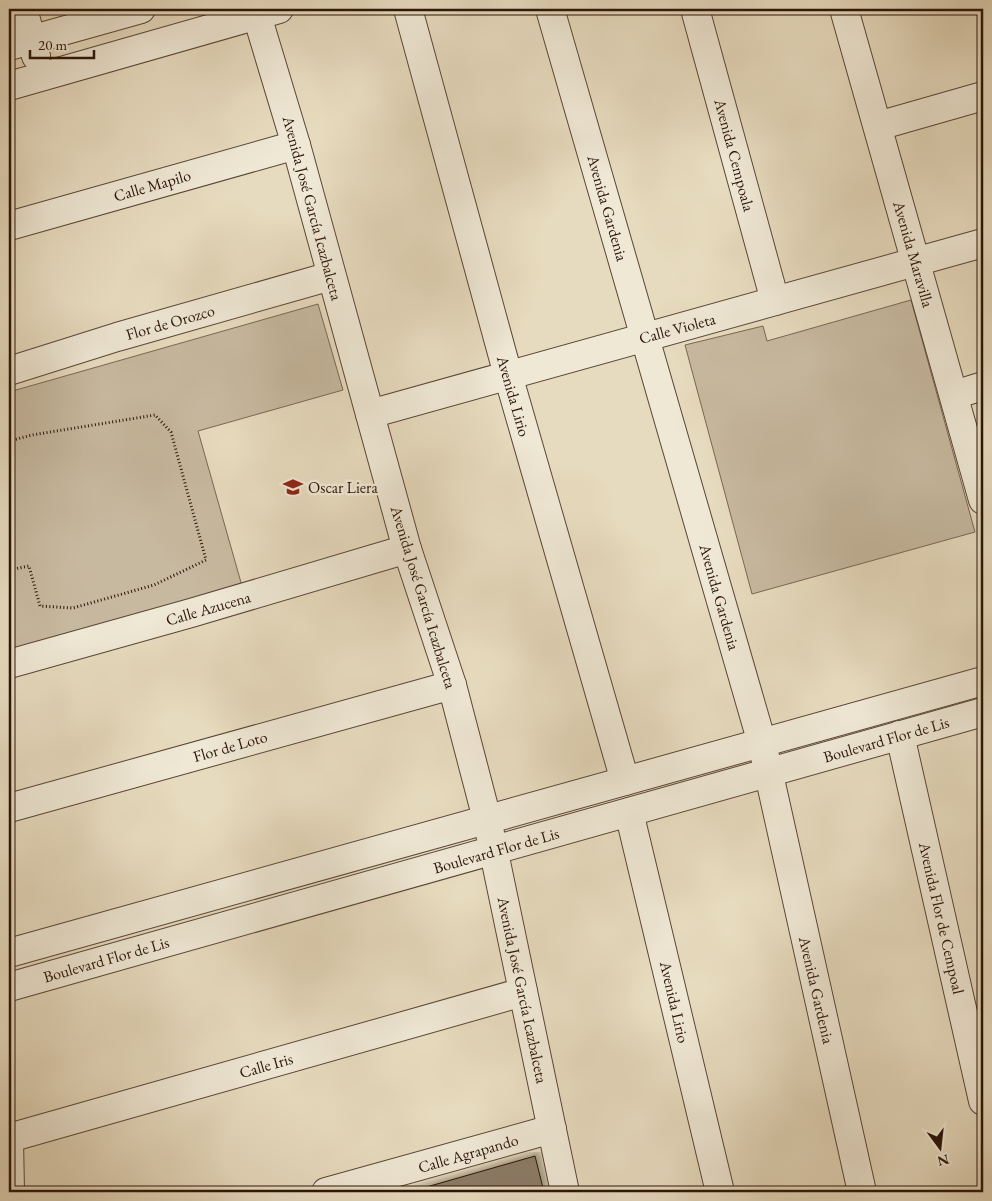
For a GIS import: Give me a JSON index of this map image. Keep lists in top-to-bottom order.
{
  "streets": {
    "street": [
      "Avenida Cempoala",
      "Calle Mapilo",
      "Avenida José García Icazbalceta",
      "Avenida Gardenia",
      "Avenida Maravilla",
      "Flor de Orozco",
      "Calle Violeta",
      "Avenida Lirio",
      "Calle Azucena",
      "Boulevard Flor de Lis",
      "Flor de Loto",
      "Avenida Flor de Cempoal",
      "Calle Iris",
      "Calle Agrapando"
    ]
  },
  "crossings": [
    ["Avenida Cempoala", "Calle Violeta"],
    ["Calle Mapilo", "Avenida José García Icazbalceta"],
    ["Avenida José García Icazbalceta", "Flor de Orozco"],
    ["Avenida José García Icazbalceta", "Calle Violeta"],
    ["Avenida José García Icazbalceta", "Calle Azucena"],
    ["Avenida José García Icazbalceta", "Boulevard Flor de Lis"],
    ["Avenida José García Icazbalceta", "Flor de Loto"],
    ["Avenida José García Icazbalceta", "Calle Iris"],
    ["Avenida José García Icazbalceta", "Calle Agrapando"],
    ["Avenida Gardenia", "Calle Violeta"],
    ["Avenida Gardenia", "Boulevard Flor de Lis"],
    ["Avenida Maravilla", "Calle Violeta"],
    ["Calle Violeta", "Avenida Lirio"],
    ["Avenida Lirio", "Boulevard Flor de Lis"],
    ["Boulevard Flor de Lis", "Avenida Flor de Cempoal"]
  ],
  "places": {
    "school or university": ["Oscar Liera"]
  },
  "scale_bar": "20 m",
  "north": "bottom"
}
